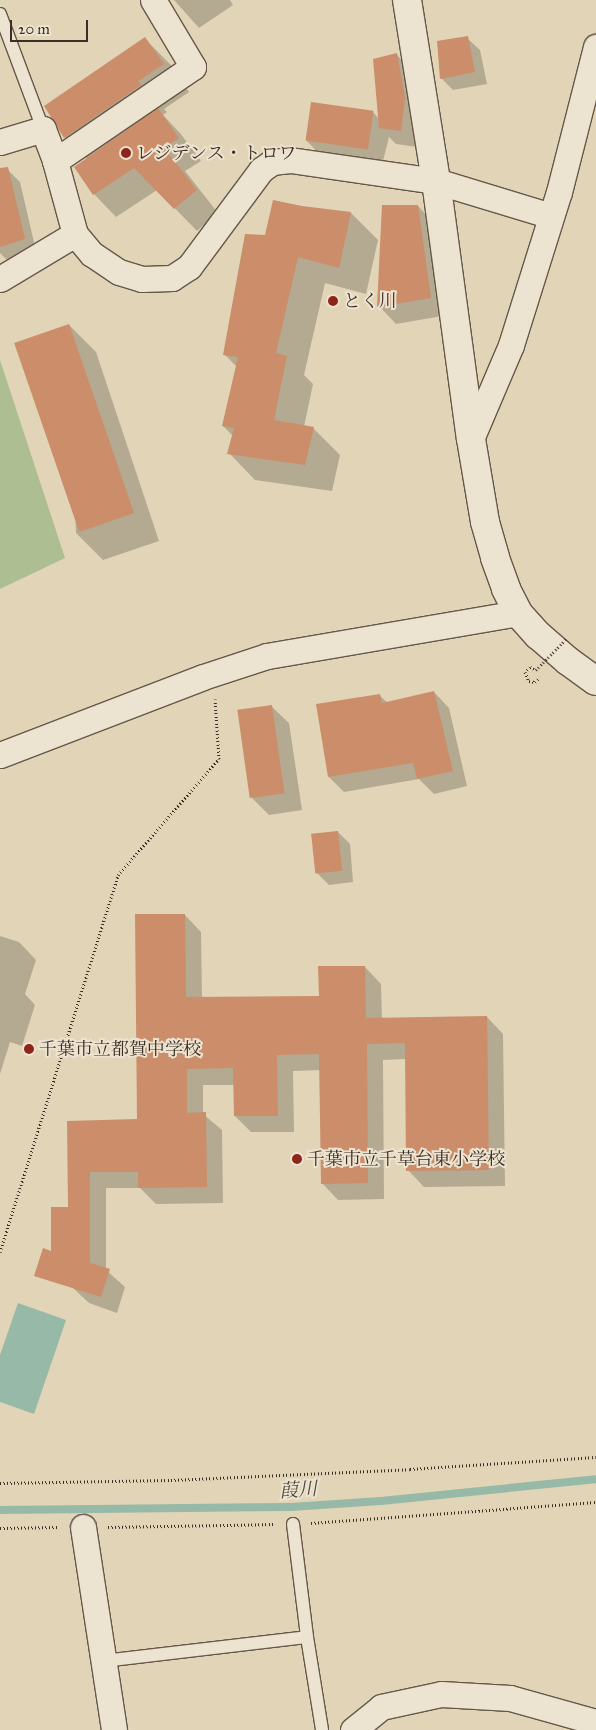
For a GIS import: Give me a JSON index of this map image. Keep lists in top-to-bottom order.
{
  "water": ["葭川"],
  "places": [
    "レジデンス・トロワ",
    "とく川",
    "千葉市立都賀中学校",
    "千葉市立千草台東小学校"
  ],
  "scale_bar": "20 m"
}
